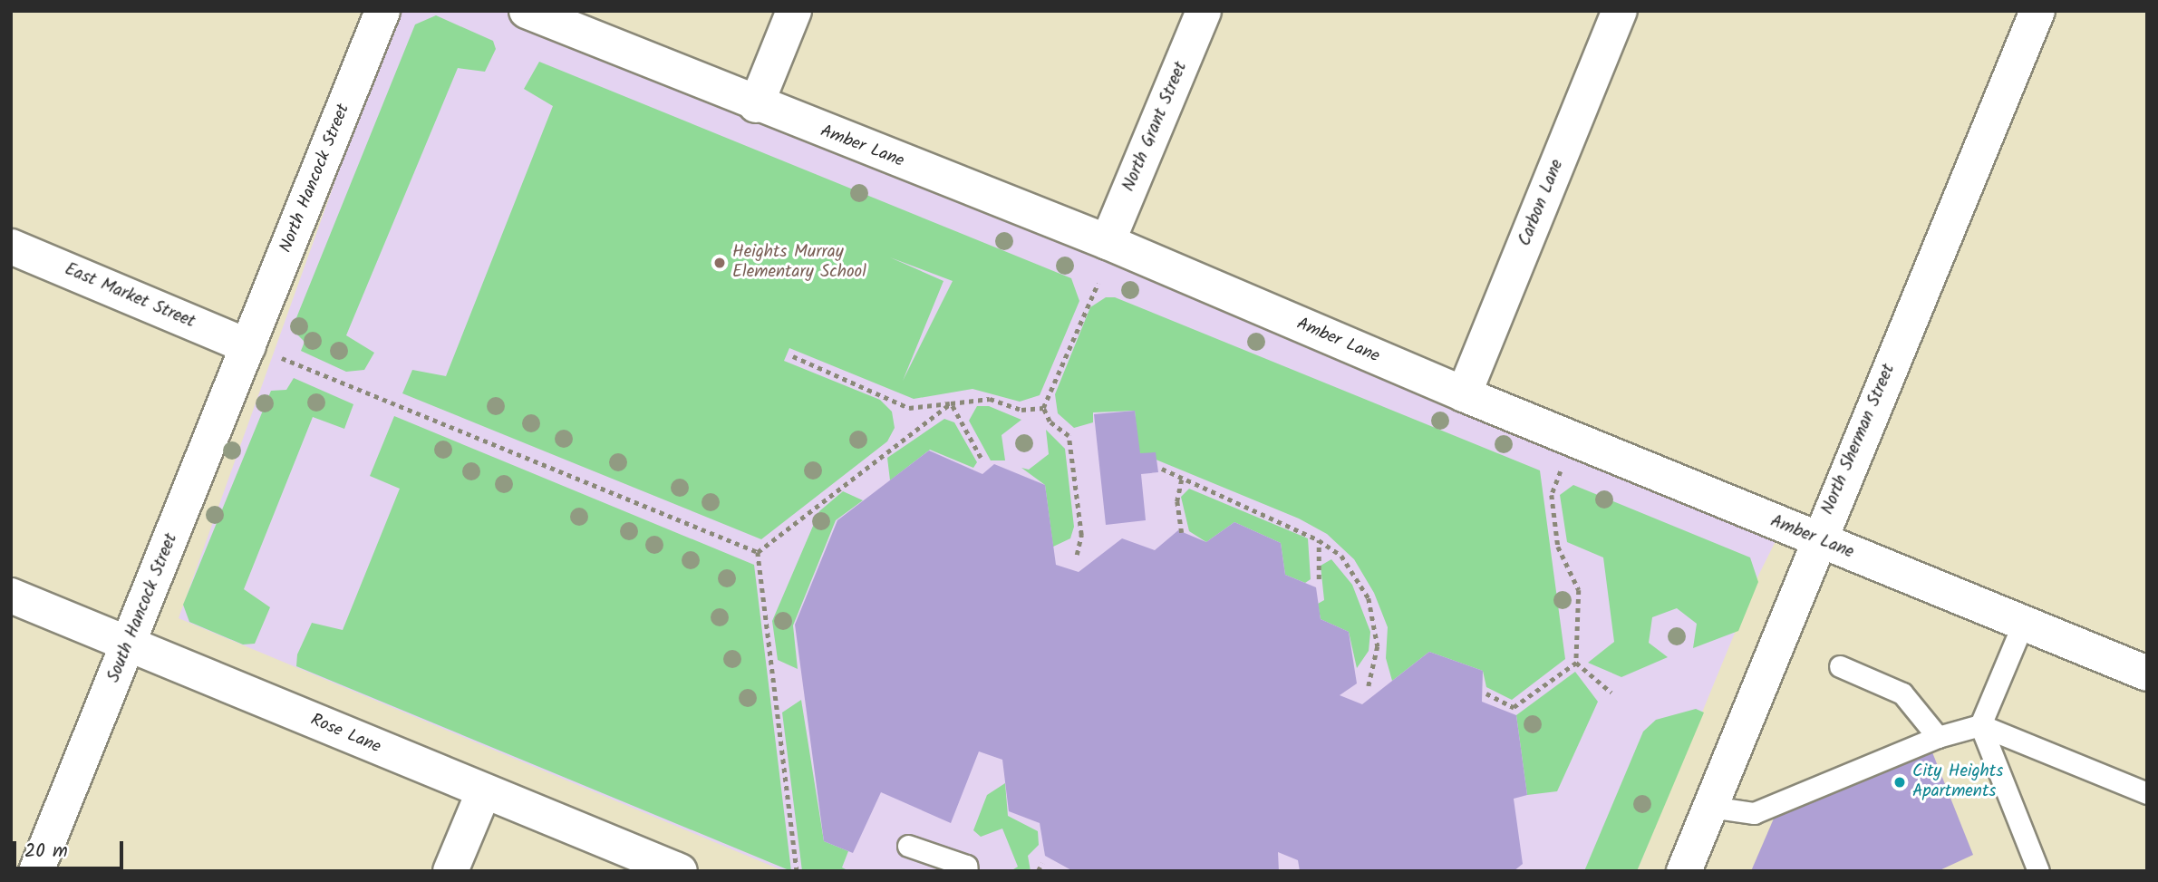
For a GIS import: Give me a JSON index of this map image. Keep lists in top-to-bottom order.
{
  "streets": {
    "street": [
      "North Grant Street",
      "Amber Lane",
      "North Hancock Street",
      "Carbon Lane",
      "East Market Street",
      "North Sherman Street",
      "South Hancock Street",
      "Rose Lane"
    ]
  },
  "crossings": [
    ["North Grant Street", "Amber Lane"],
    ["Amber Lane", "Carbon Lane"],
    ["Amber Lane", "North Sherman Street"],
    ["North Hancock Street", "East Market Street"],
    ["North Hancock Street", "South Hancock Street"],
    ["East Market Street", "South Hancock Street"],
    ["South Hancock Street", "Rose Lane"]
  ],
  "places": ["Heights Murray Elementary School", "City Heights Apartments"],
  "scale_bar": "20 m"
}
